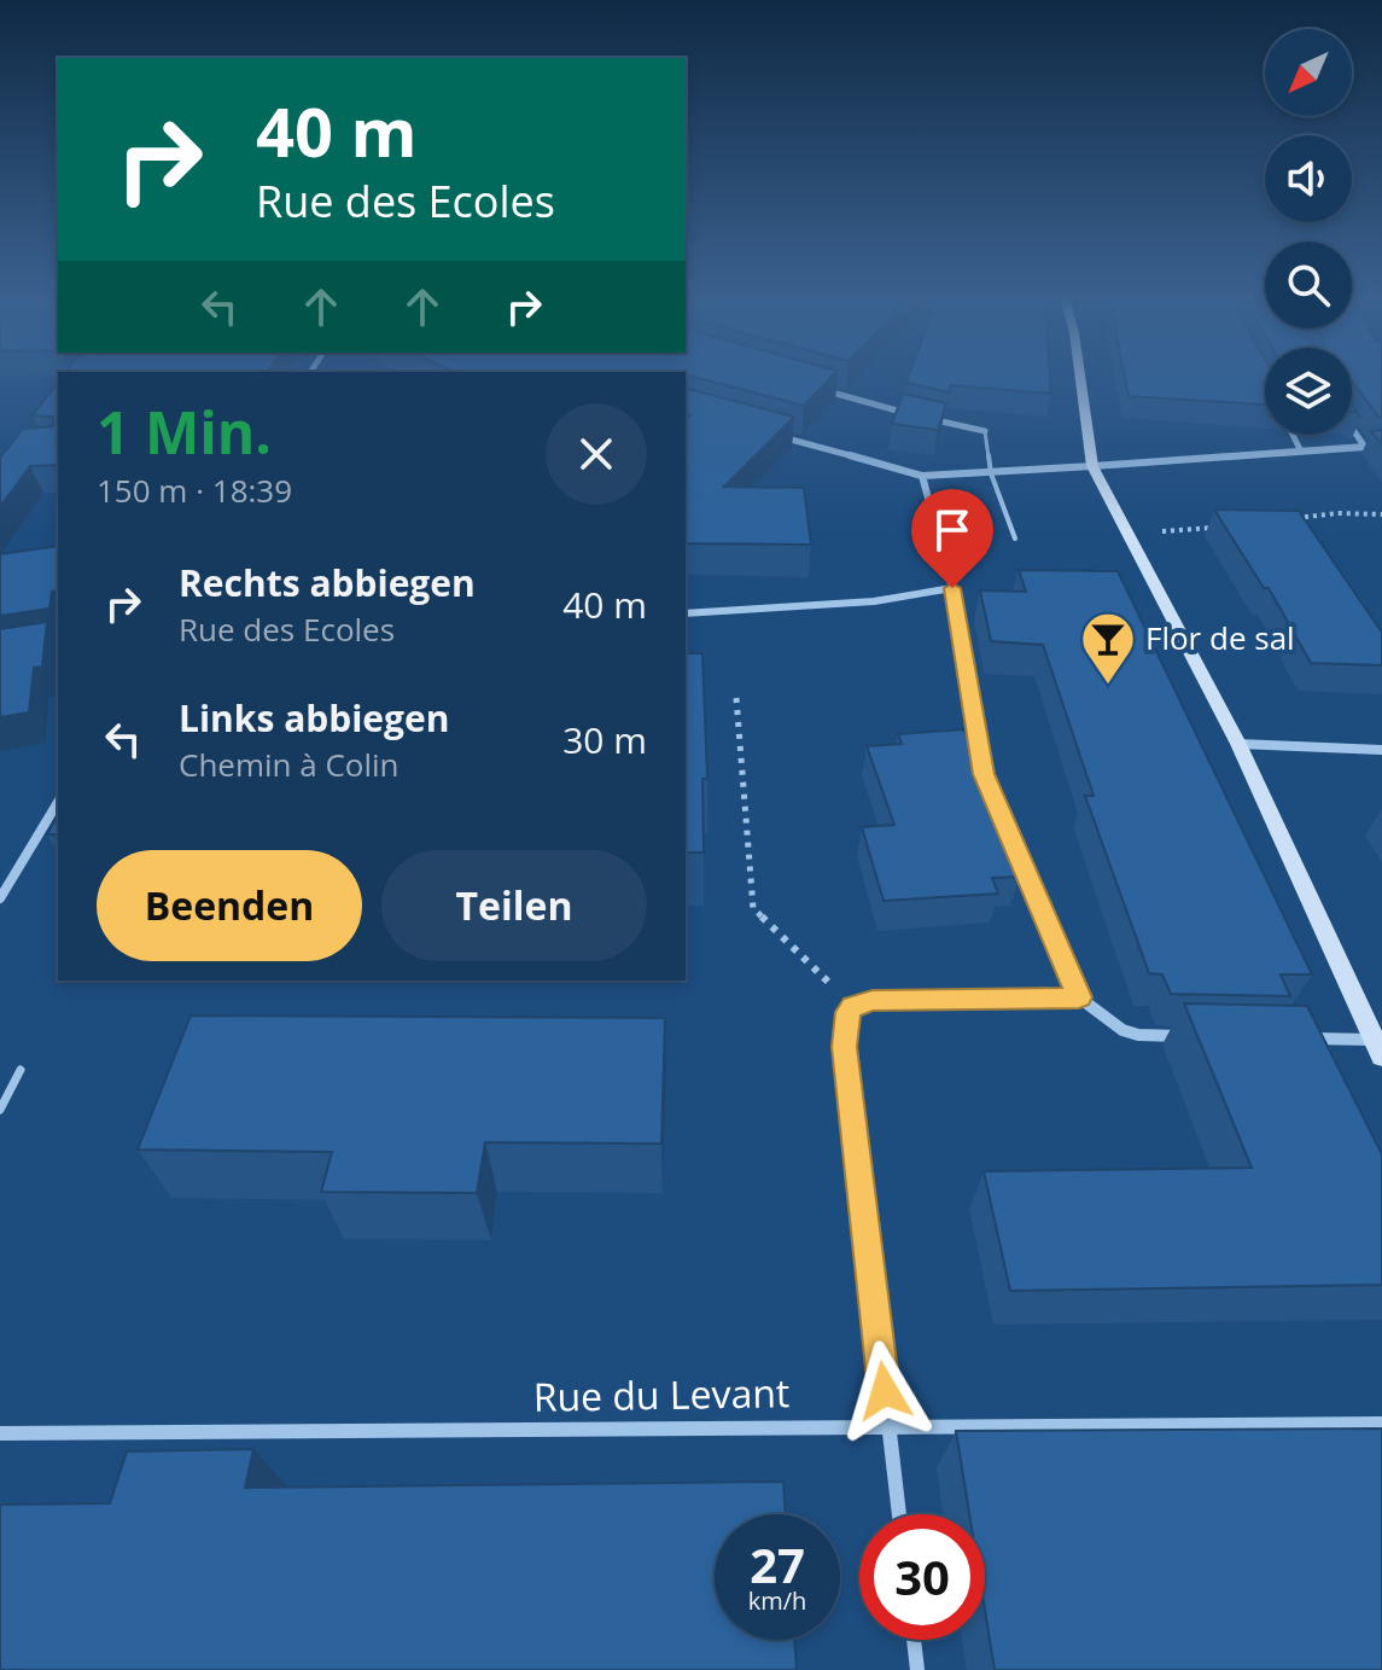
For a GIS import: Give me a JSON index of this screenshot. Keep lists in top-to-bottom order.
{
  "streets": {
    "street": ["Rue du Levant"]
  },
  "places": {
    "bar": ["Flor de sal"]
  },
  "north": "bottom left",
  "page": {
    "turn": ["40 m", "Rue des Ecoles"],
    "heading": ["1 Min.", "150 m · 18:39"],
    "list": [
      {
        "name": "Rechts abbiegen",
        "note": "Rue des Ecoles",
        "value": "40 m"
      },
      {
        "name": "Links abbiegen",
        "note": "Chemin à Colin",
        "value": "30 m"
      }
    ],
    "buttons": ["Beenden", "Teilen"],
    "speed": "27 km/h",
    "limit": "30"
  }
}
